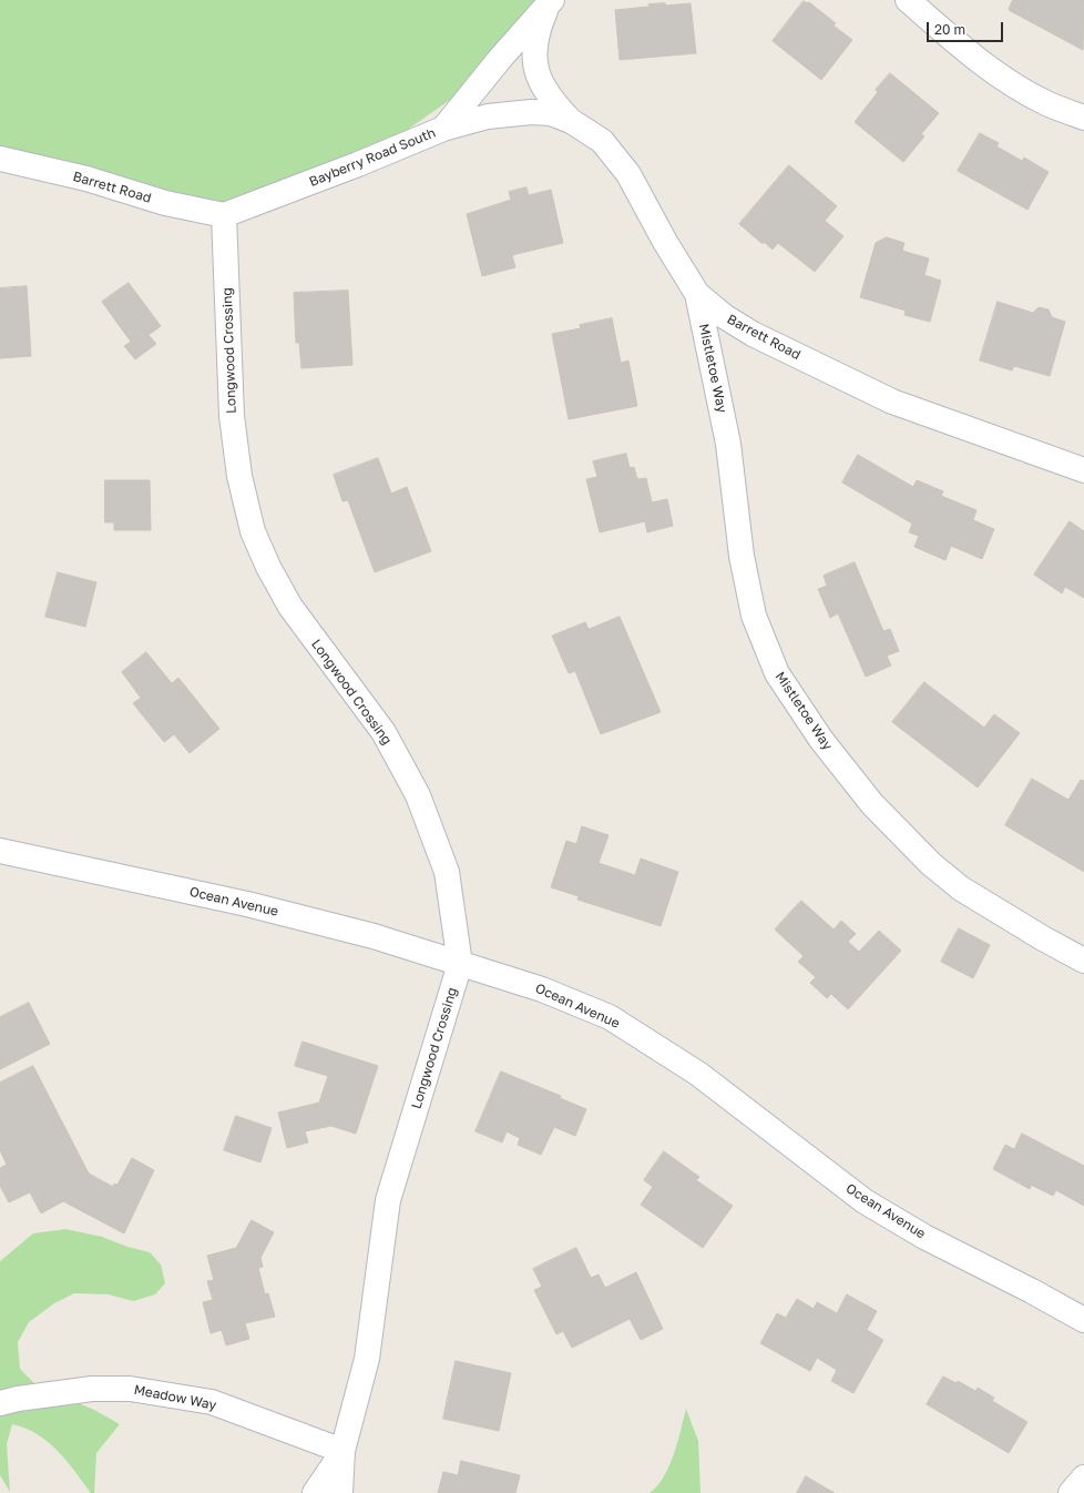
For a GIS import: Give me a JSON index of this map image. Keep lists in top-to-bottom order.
{
  "streets": {
    "street": [
      "Bayberry Road South",
      "Barrett Road",
      "Longwood Crossing",
      "Mistletoe Way",
      "Ocean Avenue",
      "Meadow Way"
    ]
  },
  "crossings": [
    ["Bayberry Road South", "Barrett Road"],
    ["Bayberry Road South", "Longwood Crossing"],
    ["Barrett Road", "Longwood Crossing"],
    ["Barrett Road", "Mistletoe Way"],
    ["Longwood Crossing", "Ocean Avenue"],
    ["Longwood Crossing", "Meadow Way"]
  ],
  "scale_bar": "20 m"
}
